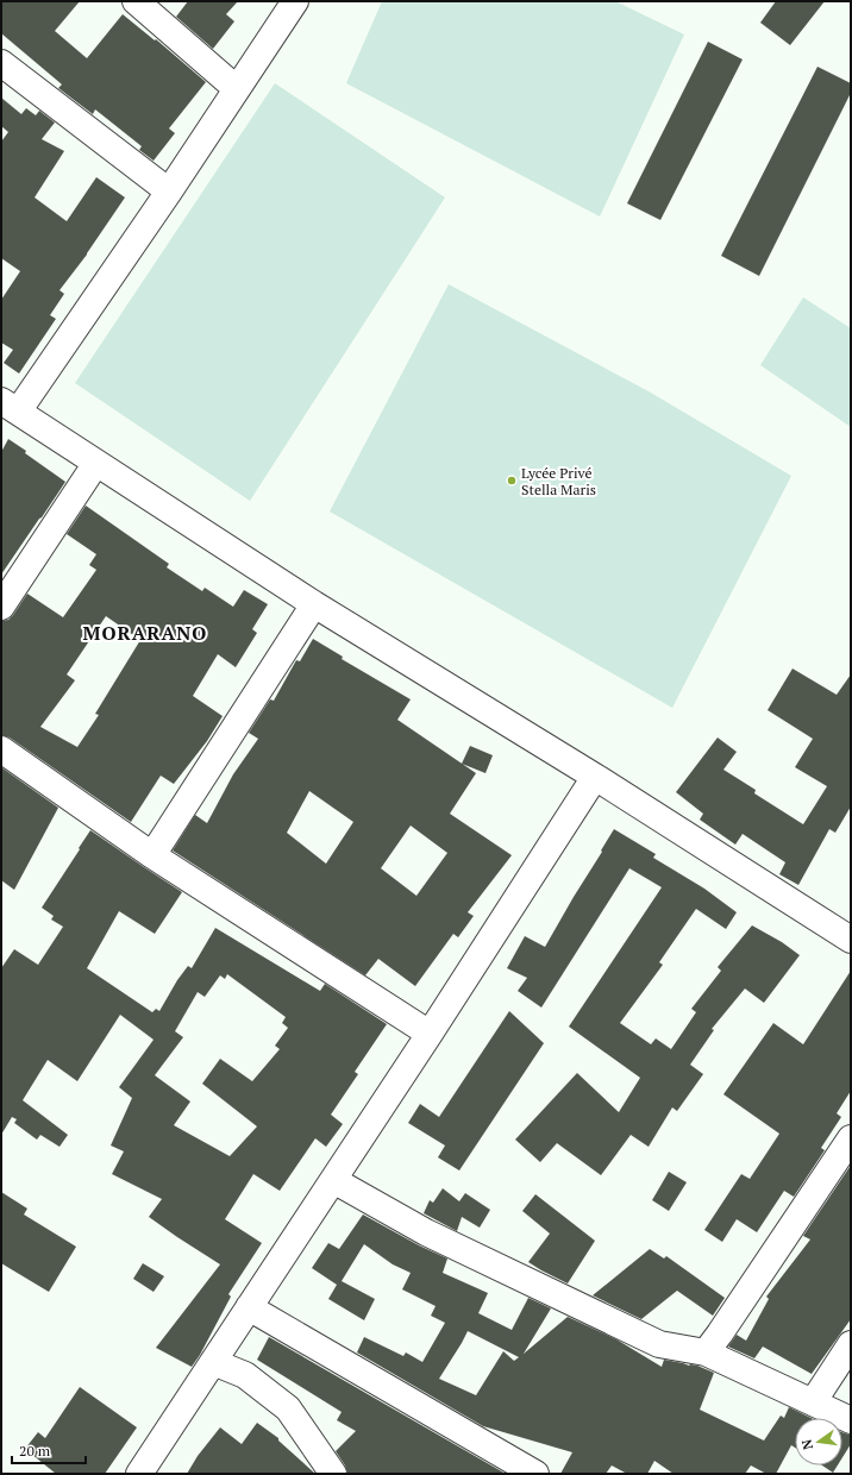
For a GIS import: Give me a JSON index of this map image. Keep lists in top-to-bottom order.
{
  "districts": ["MORARANO"],
  "places": ["Lycée Privé Stella Maris"],
  "scale_bar": "20 m",
  "north": "left"
}
